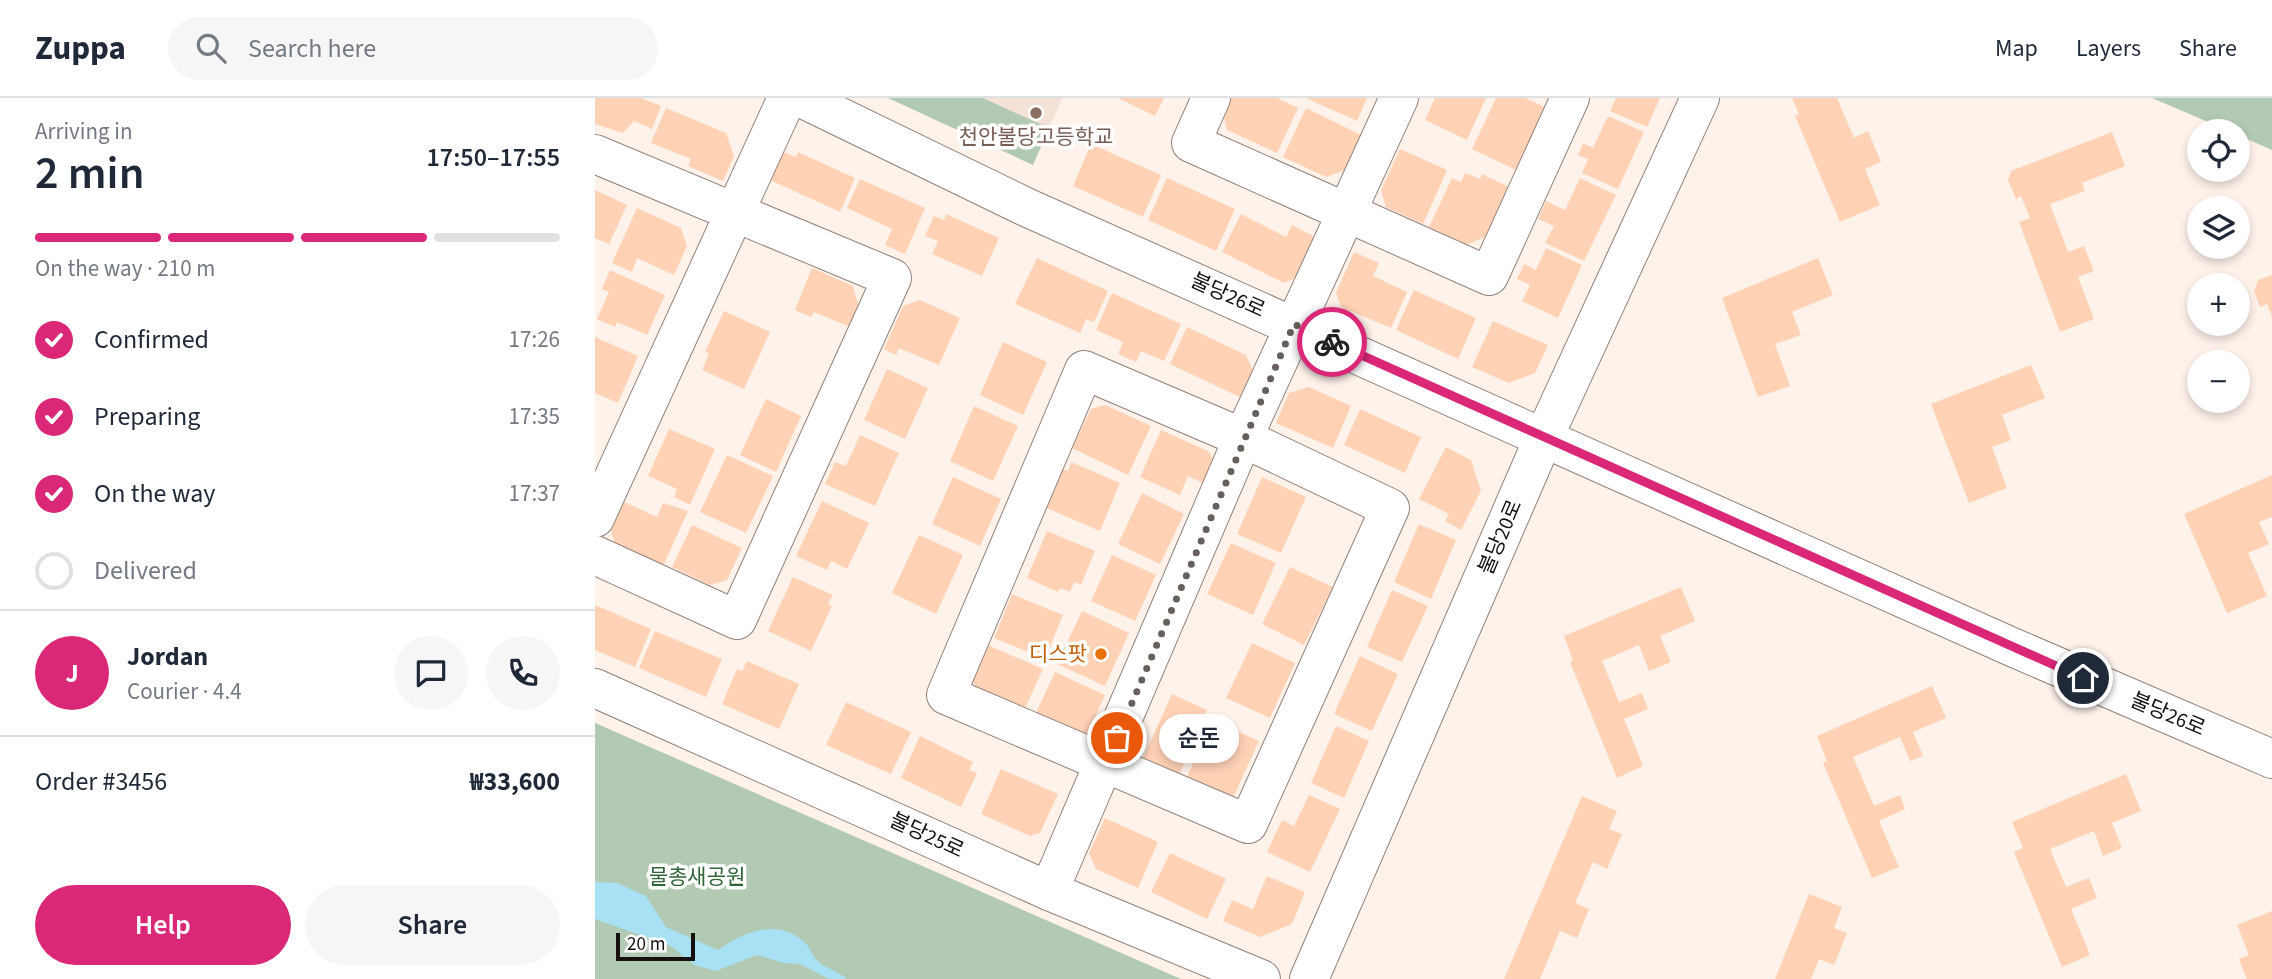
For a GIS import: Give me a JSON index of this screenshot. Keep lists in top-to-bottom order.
{
  "streets": {
    "street": ["불당26로", "불당20로", "불당25로"]
  },
  "crossings": [
    ["불당26로", "불당20로"]
  ],
  "parks": ["물총새공원"],
  "places": ["천안불당고등학교", "디스팟", "순돈"],
  "scale_bar": "20 m",
  "page": {
    "header": "Zuppa",
    "search": "Search here",
    "nav": ["Map", "Layers", "Share"],
    "heading": ["2 min", "Arriving in", "17:50–17:55"],
    "panel": [
      "Jordan",
      "Courier · 4.4",
      "Order #3456",
      "₩33,600"
    ],
    "map_buttons": ["+", "−"],
    "bar": "On the way · 210 m",
    "list": [
      ["Confirmed", "17:26"],
      ["Preparing", "17:35"],
      ["On the way", "17:37"],
      "Delivered"
    ],
    "round": "J",
    "bubble": "순돈",
    "buttons": ["Help", "Share"],
    "scale": "20 m"
  }
}
